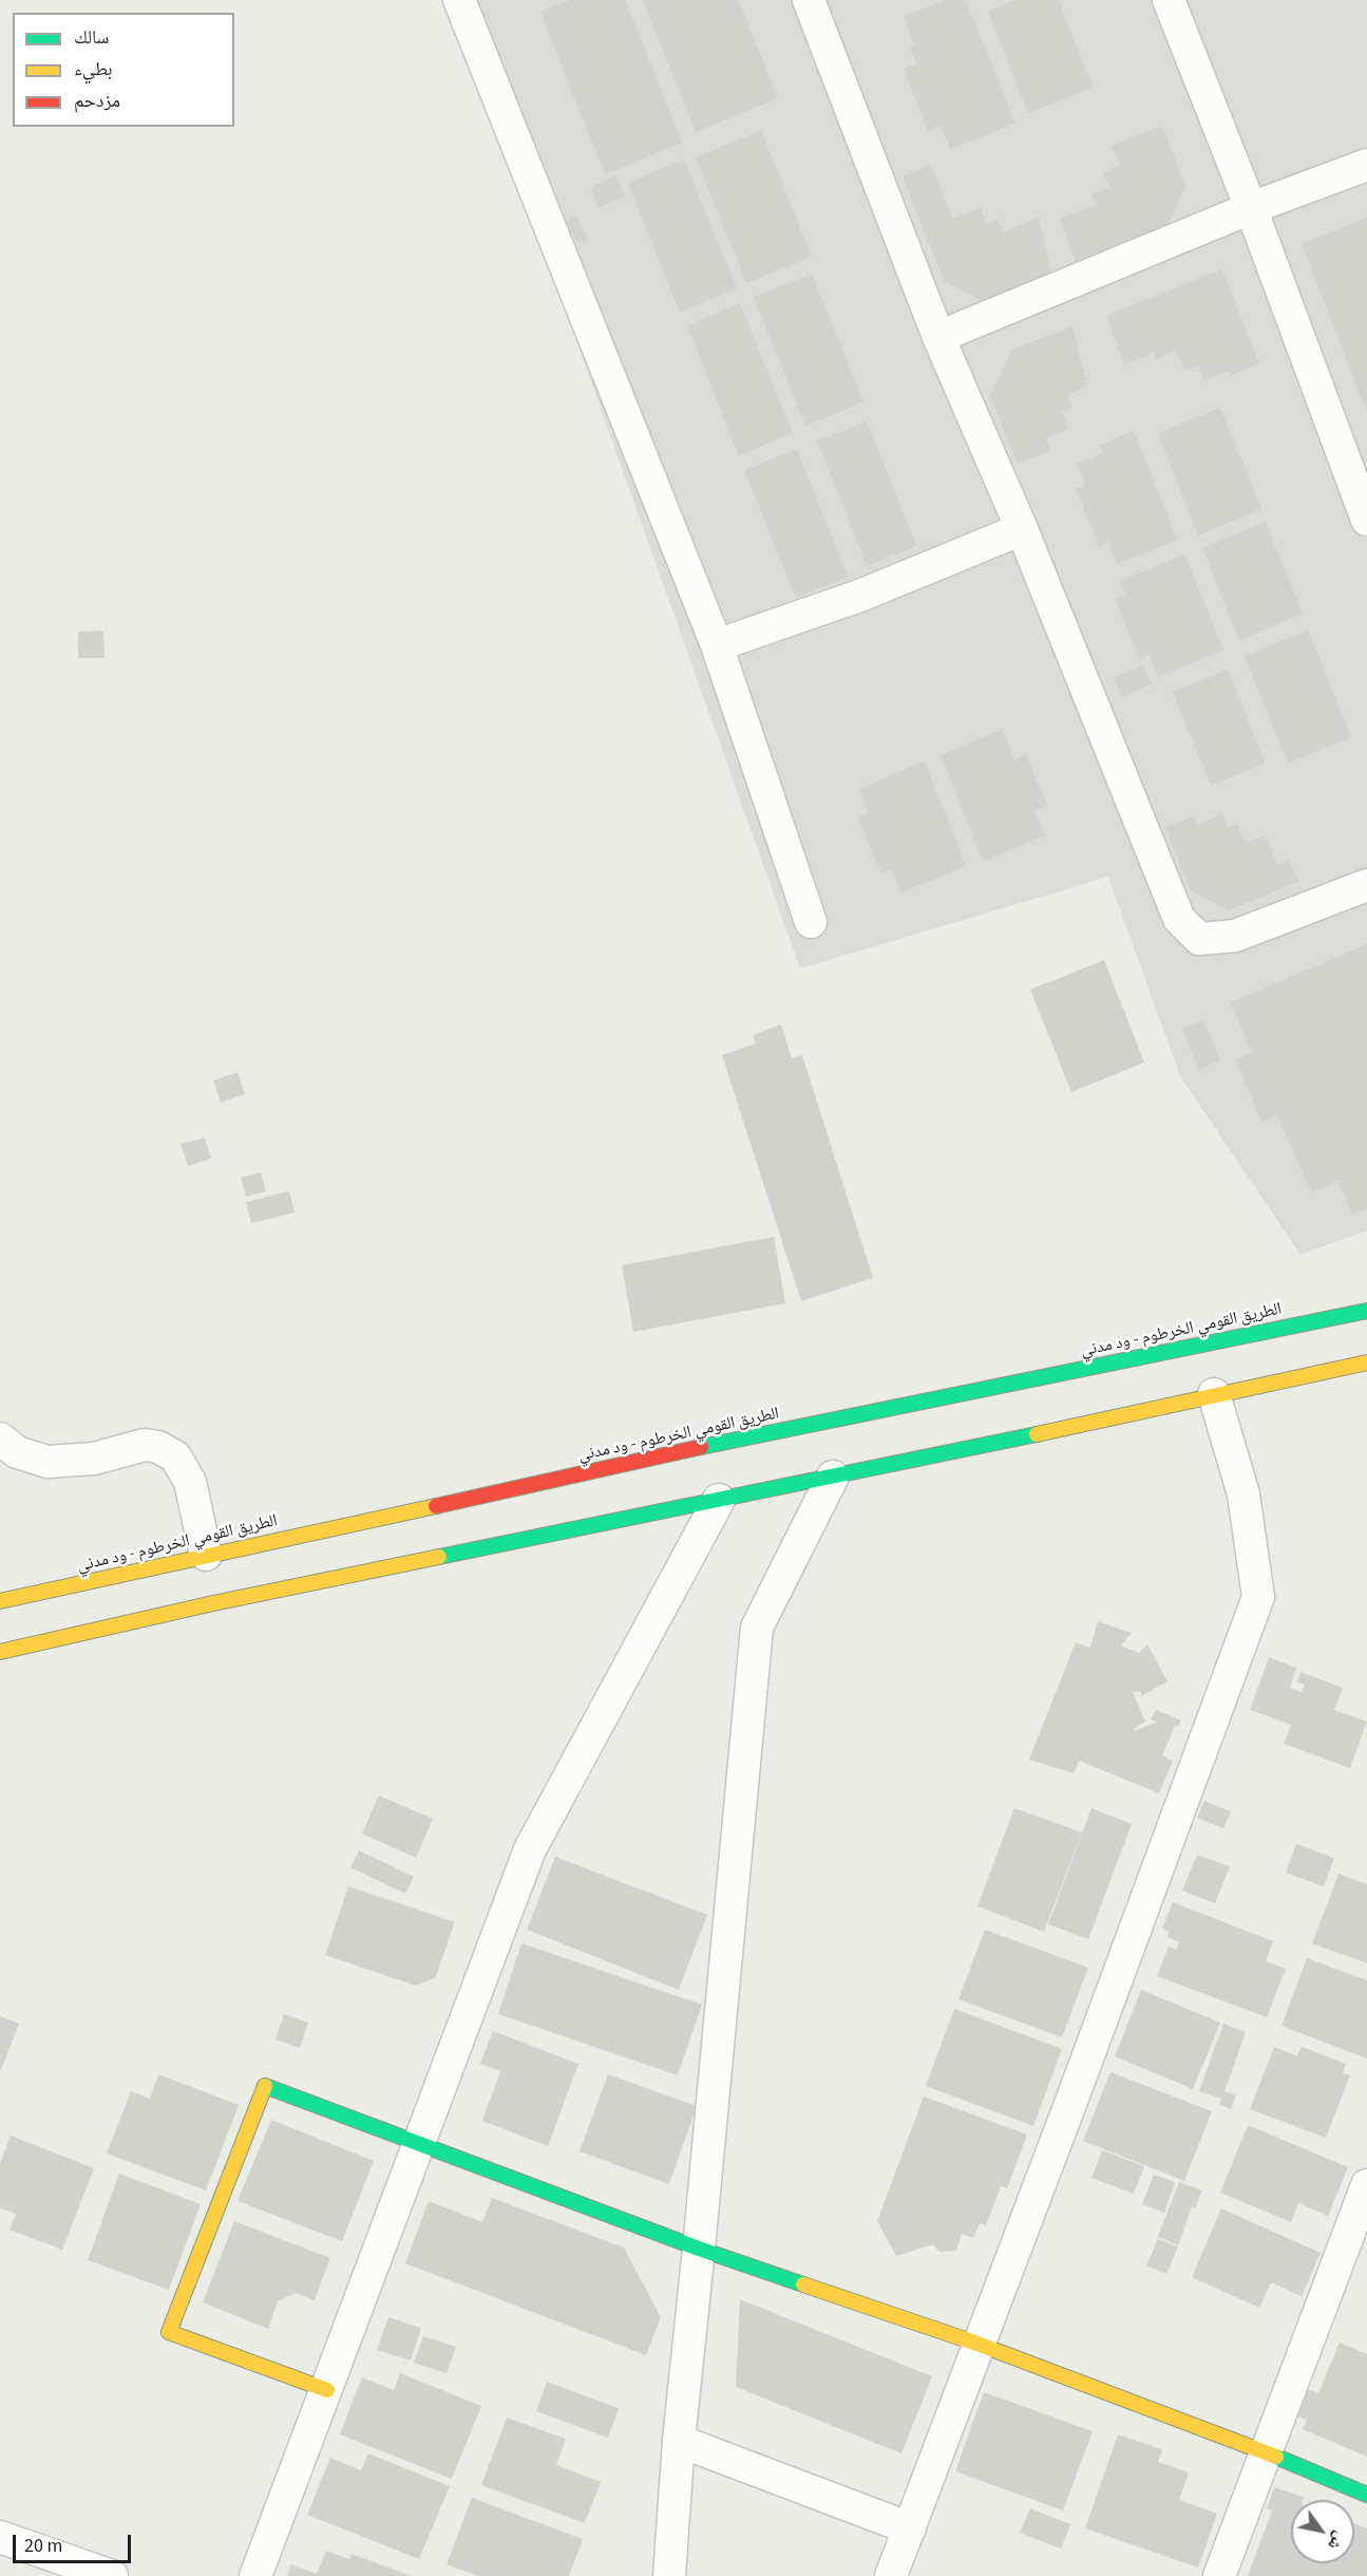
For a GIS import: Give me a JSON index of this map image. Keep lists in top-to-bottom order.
{
  "streets": {
    "main road": ["الطريق القومي الخرطوم - ود مدني"]
  },
  "legend": ["سالك", "بطيء", "مزدحم"],
  "scale_bar": "20 m",
  "north": "bottom right"
}
